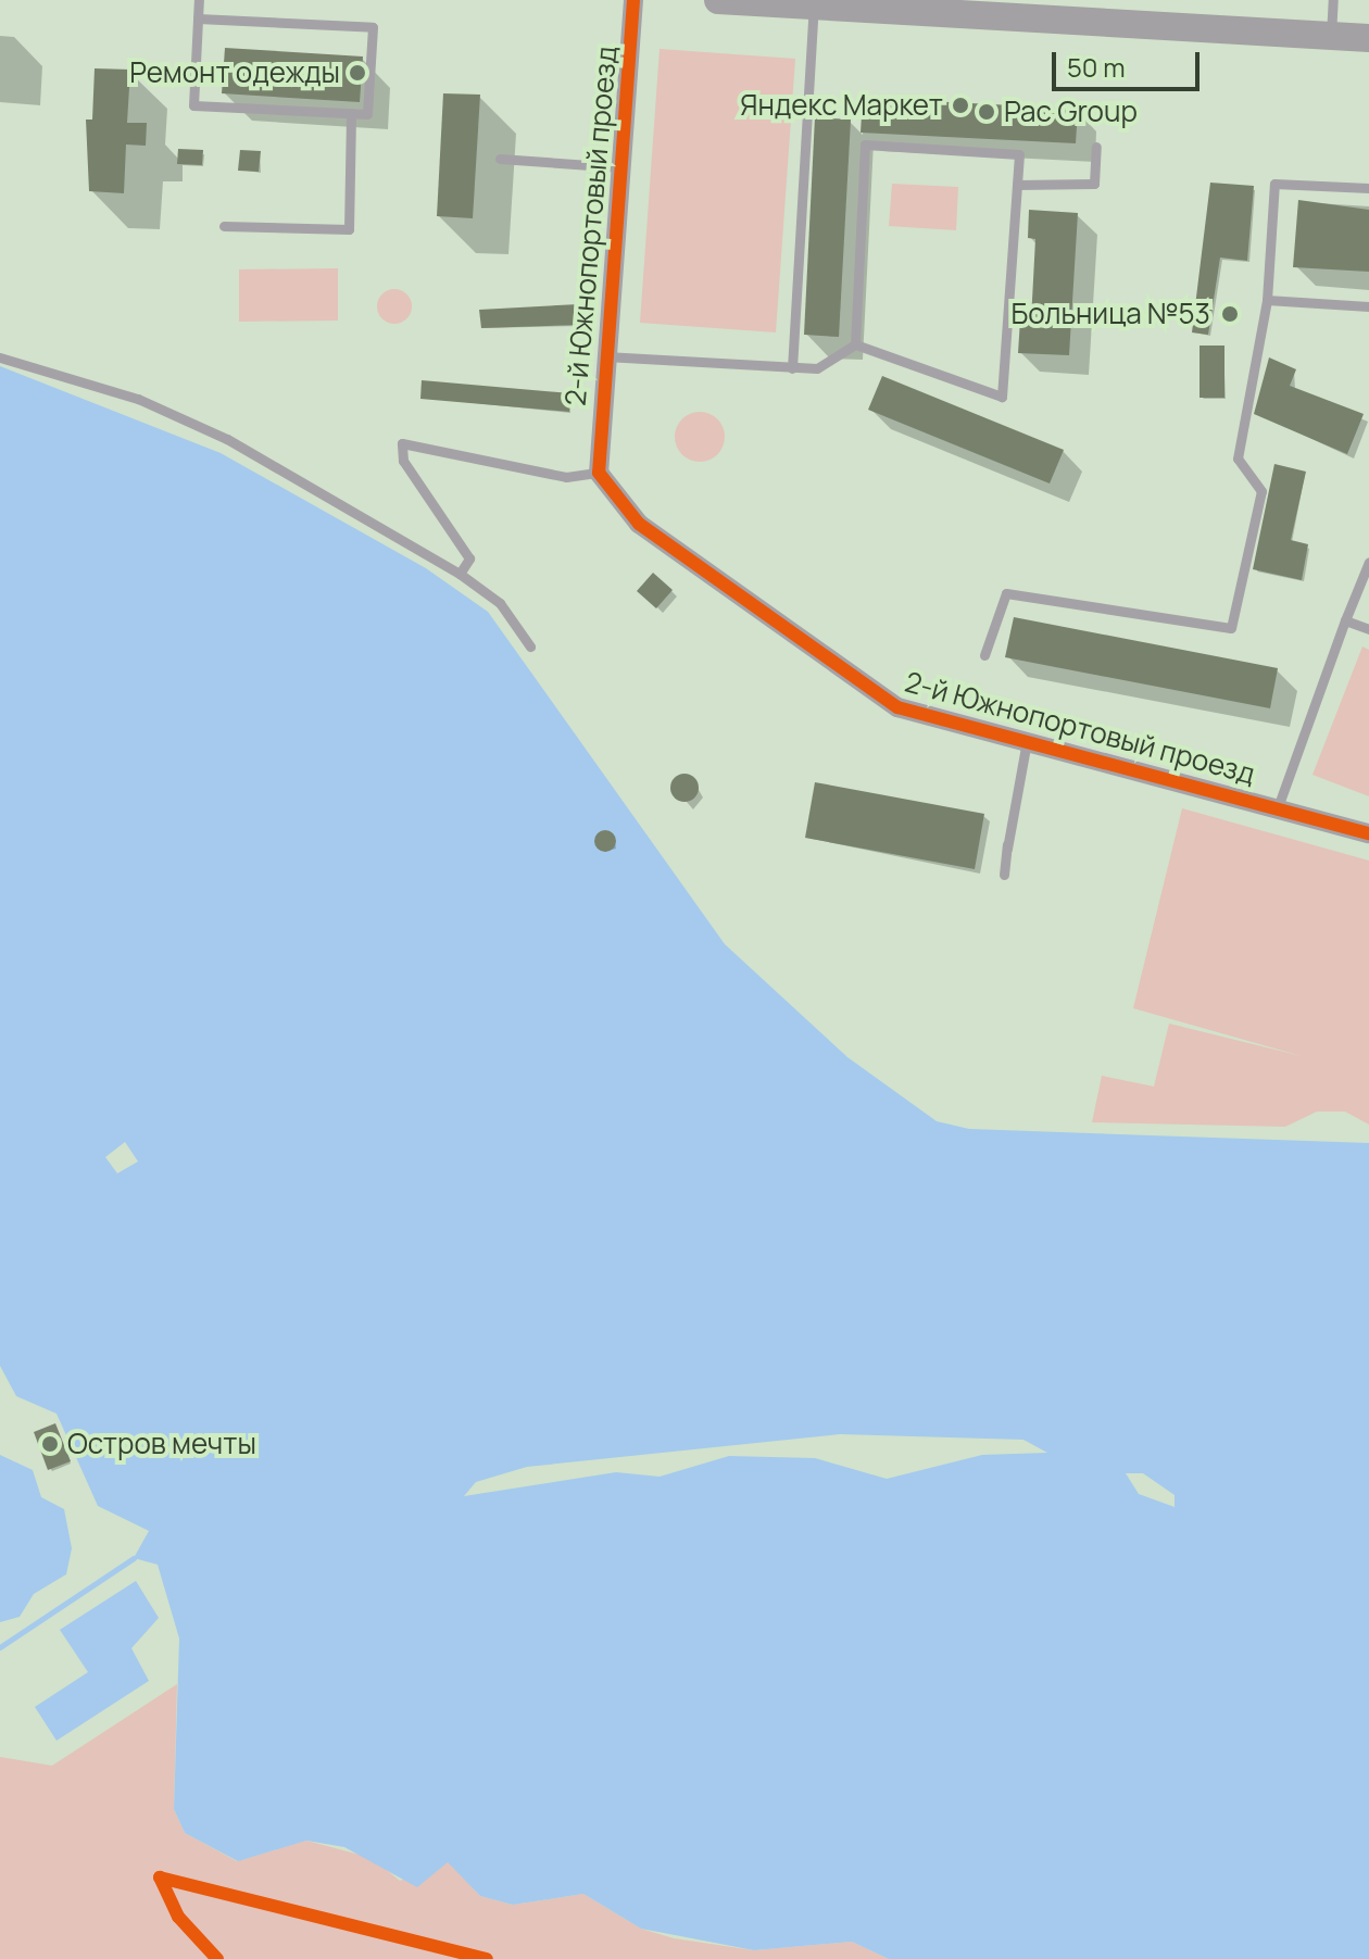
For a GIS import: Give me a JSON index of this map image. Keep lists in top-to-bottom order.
{
  "streets": {
    "street": ["2-й Южнопортовый проезд"]
  },
  "places": [
    "Ремонт одежды",
    "Яндекс Маркет",
    "Pac Group",
    "Больница №53",
    "Остров мечты"
  ],
  "scale_bar": "50 m"
}
